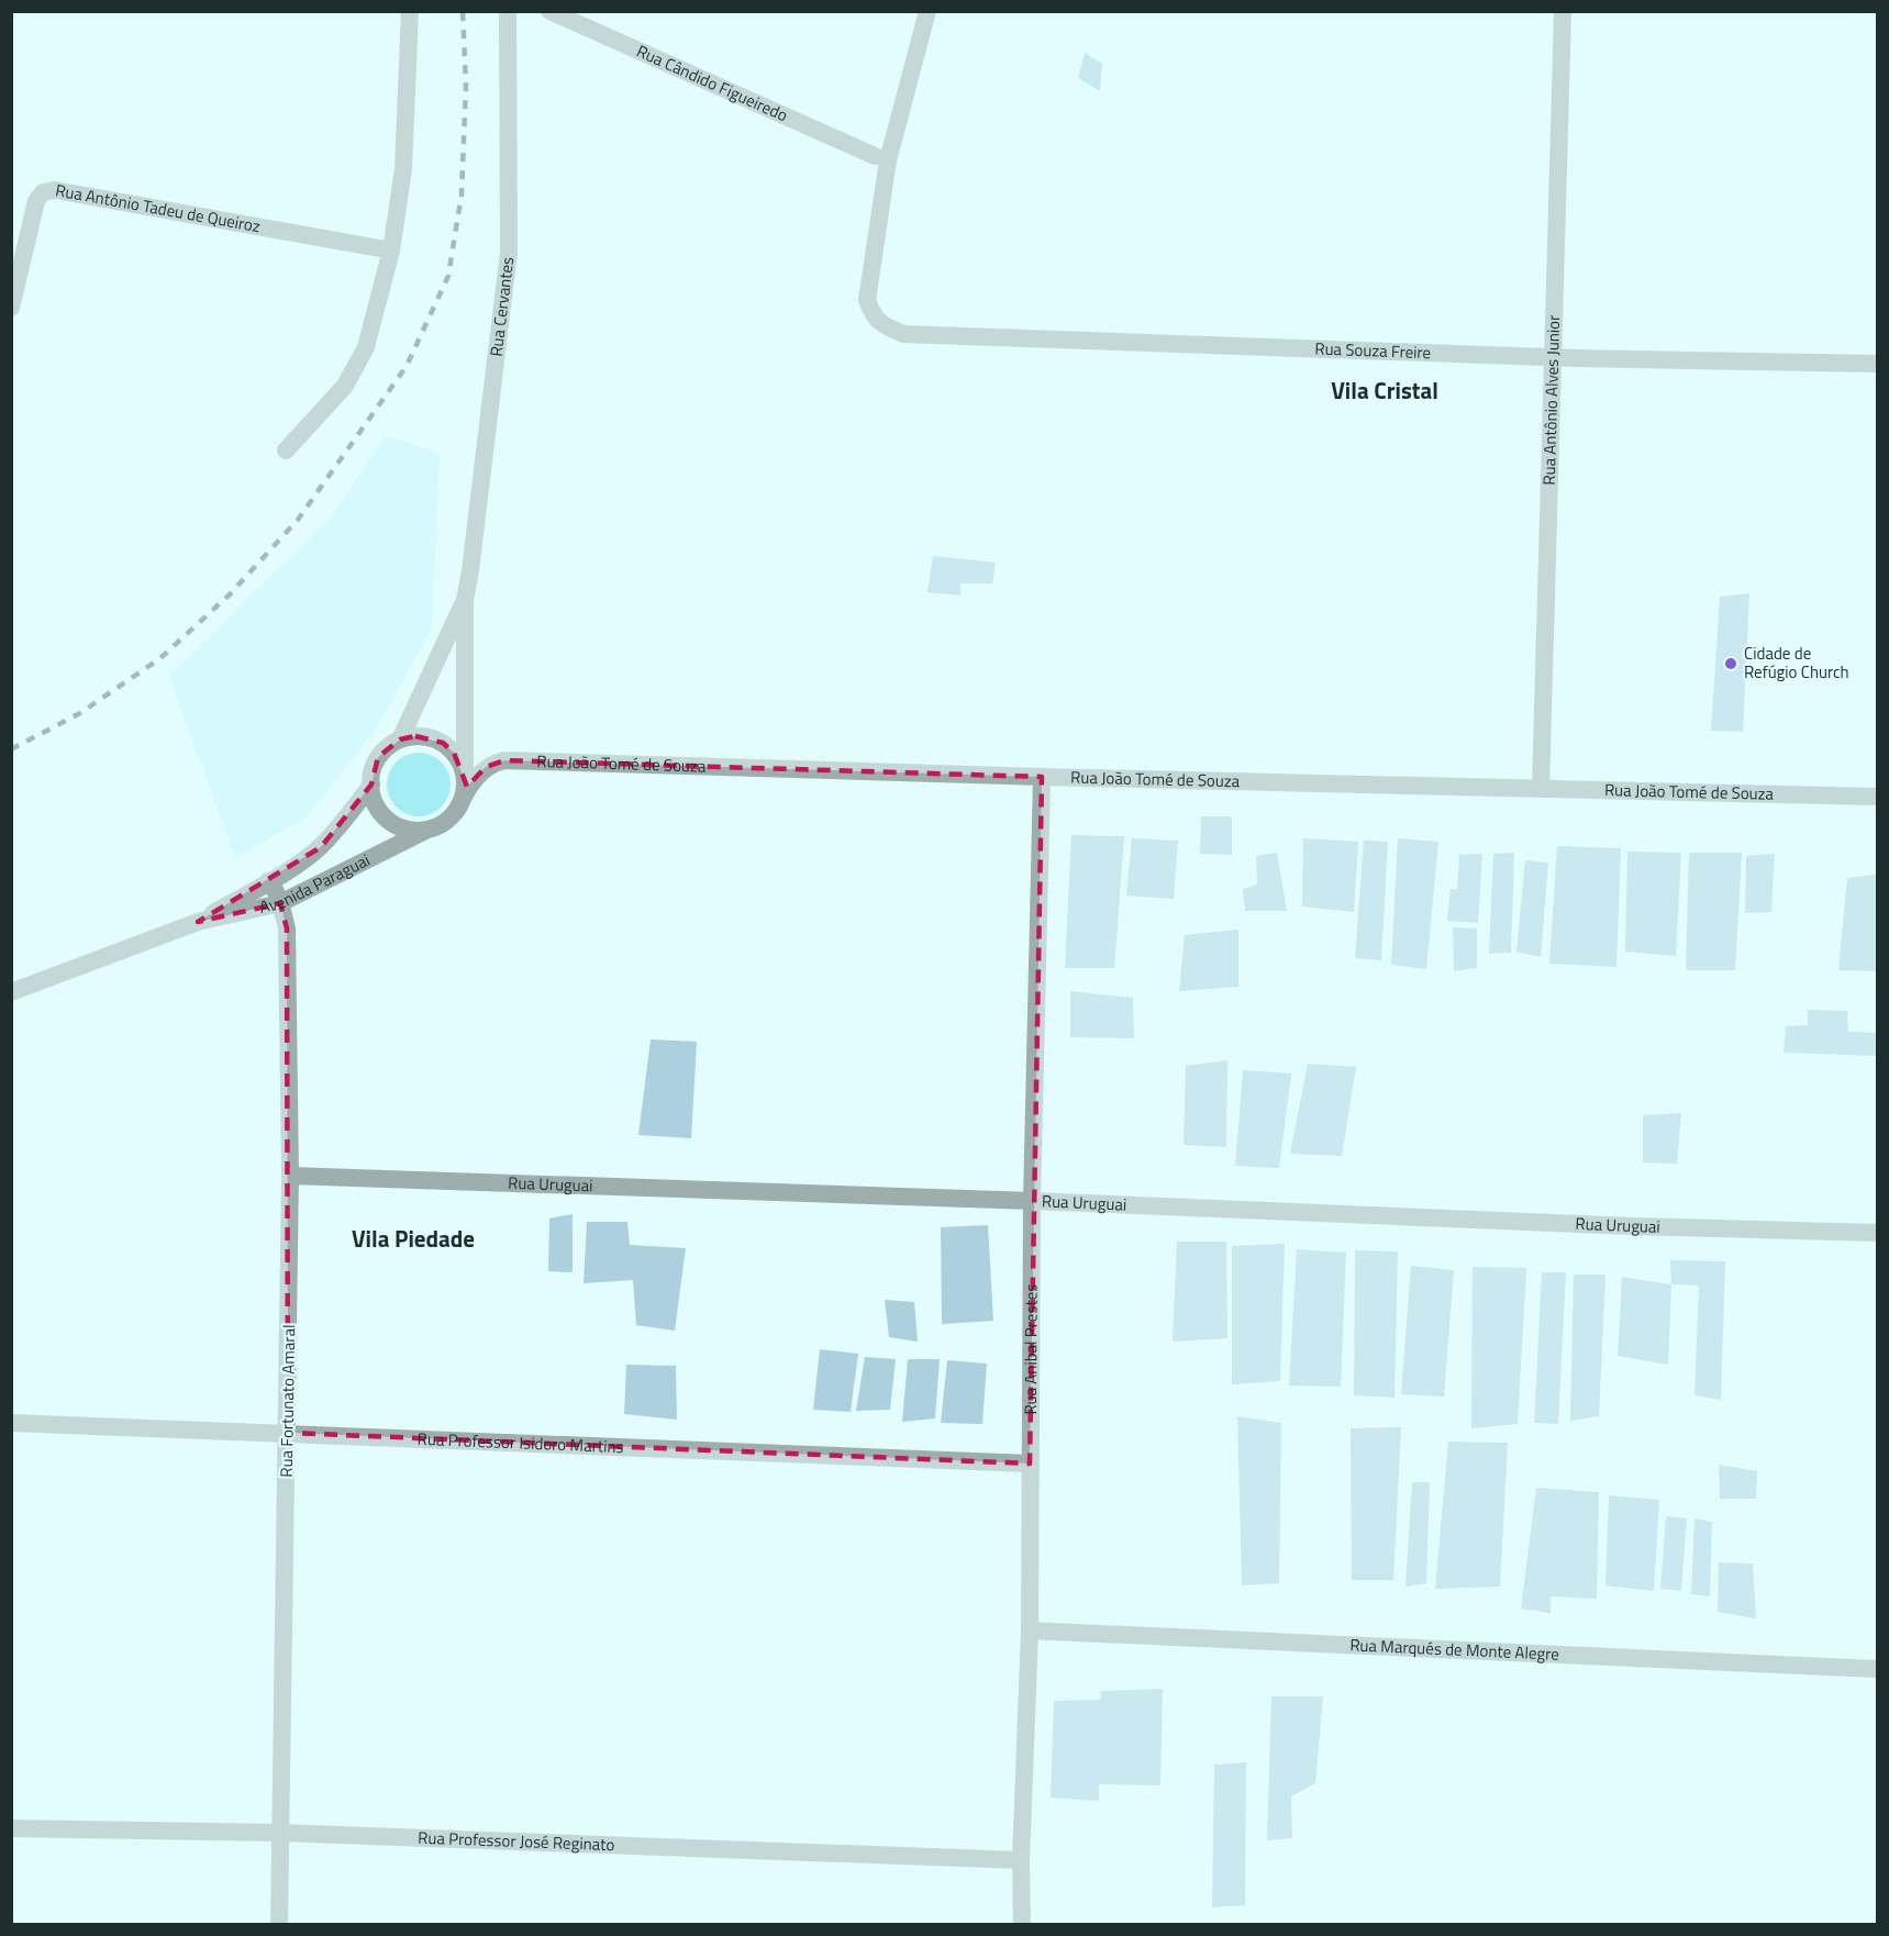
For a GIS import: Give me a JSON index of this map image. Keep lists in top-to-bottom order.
{
  "streets": {
    "street": [
      "Rua Cândido Figueiredo",
      "Rua Antônio Tadeu de Queiroz",
      "Rua Cervantes",
      "Rua Souza Freire",
      "Rua Antônio Alves Junior",
      "Rua João Tomé de Souza",
      "Avenida Paraguai",
      "Rua Uruguai",
      "Rua Anibal Prestes",
      "Rua Fortunato Amaral",
      "Rua Professor Isidoro Martins",
      "Rua Marqués de Monte Alegre",
      "Rua Professor José Reginato"
    ]
  },
  "crossings": [
    ["Rua Cervantes", "Rua João Tomé de Souza"],
    ["Rua Cervantes", "Avenida Paraguai"],
    ["Rua Souza Freire", "Rua Antônio Alves Junior"],
    ["Rua Antônio Alves Junior", "Rua João Tomé de Souza"],
    ["Rua João Tomé de Souza", "Avenida Paraguai"],
    ["Rua João Tomé de Souza", "Rua Anibal Prestes"],
    ["Avenida Paraguai", "Rua Fortunato Amaral"],
    ["Rua Uruguai", "Rua Anibal Prestes"],
    ["Rua Uruguai", "Rua Fortunato Amaral"],
    ["Rua Anibal Prestes", "Rua Professor Isidoro Martins"],
    ["Rua Anibal Prestes", "Rua Marqués de Monte Alegre"],
    ["Rua Anibal Prestes", "Rua Professor José Reginato"],
    ["Rua Fortunato Amaral", "Rua Professor Isidoro Martins"],
    ["Rua Fortunato Amaral", "Rua Professor José Reginato"]
  ],
  "districts": ["Vila Cristal", "Vila Piedade"],
  "places": ["Cidade de Refúgio Church"]
}
